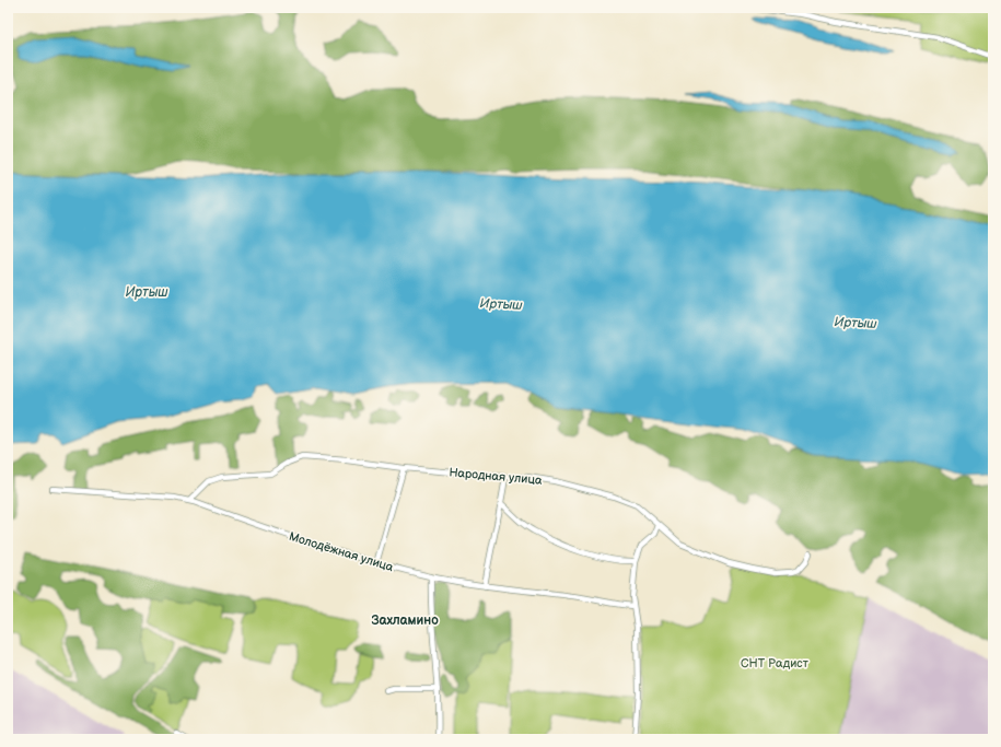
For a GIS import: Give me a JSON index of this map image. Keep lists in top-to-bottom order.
{
  "streets": {
    "street": ["Народная улица", "Молодёжная улица"]
  },
  "crossings": [
    ["Народная улица", "Молодёжная улица"]
  ],
  "districts": ["Захламино"],
  "water": ["Иртыш"],
  "parks": ["СНТ Радист"]
}
